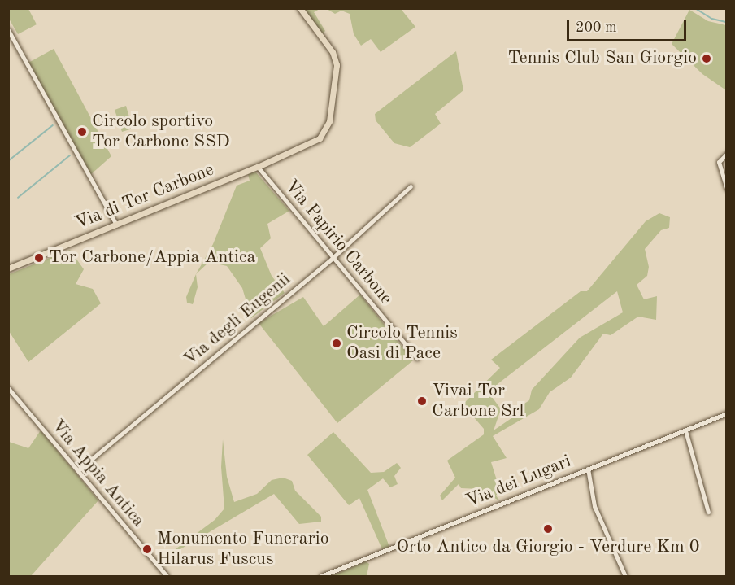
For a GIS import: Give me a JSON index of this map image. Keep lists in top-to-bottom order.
{
  "streets": {
    "main road": ["Via di Tor Carbone"],
    "street": [
      "Via Papirio Carbone",
      "Via degli Eugenii",
      "Via Appia Antica",
      "Via dei Lugari"
    ]
  },
  "crossings": [
    ["Via di Tor Carbone", "Via Papirio Carbone"],
    ["Via Papirio Carbone", "Via degli Eugenii"],
    ["Via degli Eugenii", "Via Appia Antica"]
  ],
  "places": [
    "Tennis Club San Giorgio",
    "Circolo sportivo Tor Carbone SSD",
    "Tor Carbone/Appia Antica",
    "Circolo Tennis Oasi di Pace",
    "Vivai Tor Carbone Srl",
    "Orto Antico da Giorgio - Verdure Km 0",
    "Monumento Funerario Hilarus Fuscus"
  ],
  "scale_bar": "200 m"
}
